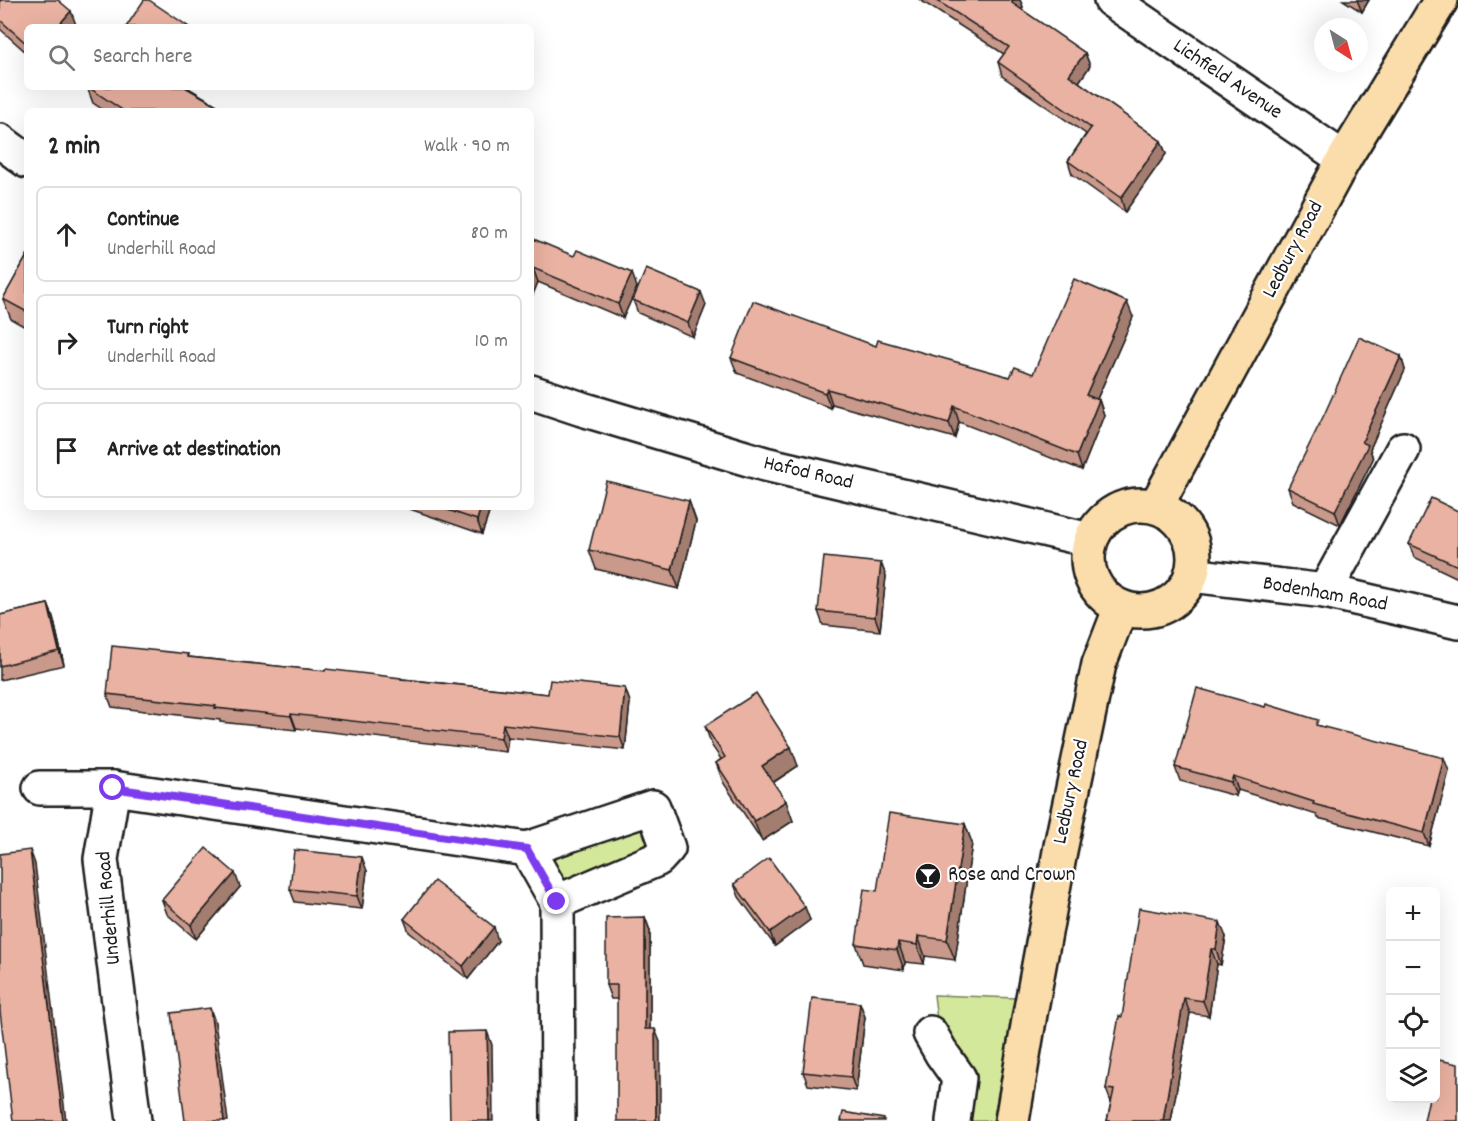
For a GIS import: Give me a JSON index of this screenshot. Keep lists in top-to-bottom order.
{
  "streets": {
    "highway": ["Ledbury Road"],
    "street": [
      "Lichfield Avenue",
      "Hafod Road",
      "Bodenham Road",
      "Underhill Road"
    ]
  },
  "crossings": [
    ["Lichfield Avenue", "Ledbury Road"],
    ["Ledbury Road", "Hafod Road"],
    ["Ledbury Road", "Bodenham Road"],
    ["Hafod Road", "Bodenham Road"]
  ],
  "places": {
    "bar": ["Rose and Crown"]
  },
  "north": "bottom right",
  "page": {
    "search": "Search here",
    "heading": ["2 min", "Walk · 90 m"],
    "list": [
      ["Continue", "Underhill Road", "80 m"],
      ["Turn right", "Underhill Road", "10 m"],
      "Arrive at destination"
    ],
    "map_buttons": ["+", "−"]
  }
}
